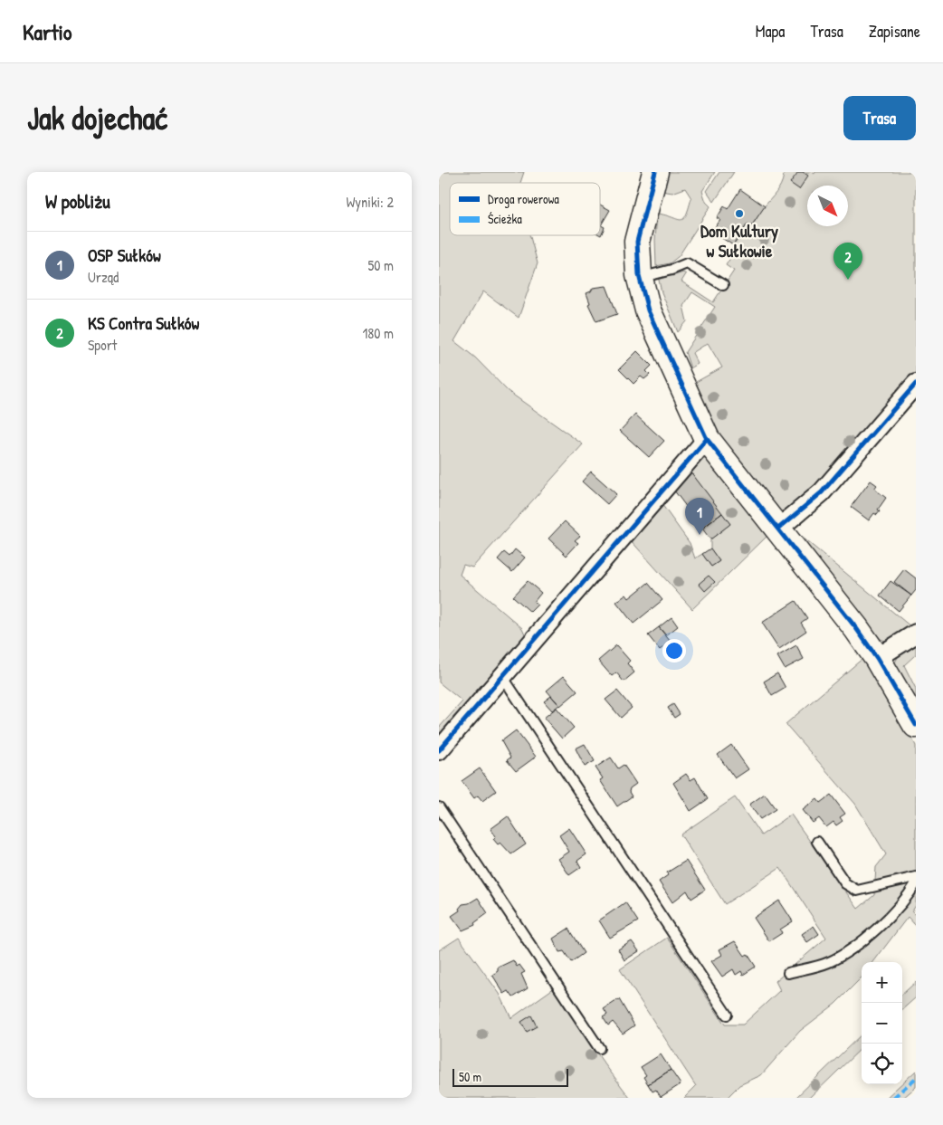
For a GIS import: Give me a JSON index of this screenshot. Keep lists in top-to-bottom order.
{
  "places": ["Dom Kultury w Sułkowie"],
  "legend": ["Droga rowerowa", "Ścieżka"],
  "scale_bar": "50 m",
  "north": "bottom right",
  "page": {
    "header": "Kartio",
    "nav": ["Mapa", "Trasa", "Zapisane"],
    "buttons": "Trasa",
    "title": "Jak dojechać",
    "heading": ["W pobliżu", "Wyniki: 2"],
    "list": [
      {
        "mark": "1",
        "name": "OSP Sułków",
        "note": "Urząd",
        "value": "50 m"
      },
      {
        "mark": "2",
        "name": "KS Contra Sułków",
        "note": "Sport",
        "value": "180 m"
      }
    ],
    "pins": ["2", "1"],
    "map_buttons": ["+", "−"],
    "scale": "50 m"
  }
}
